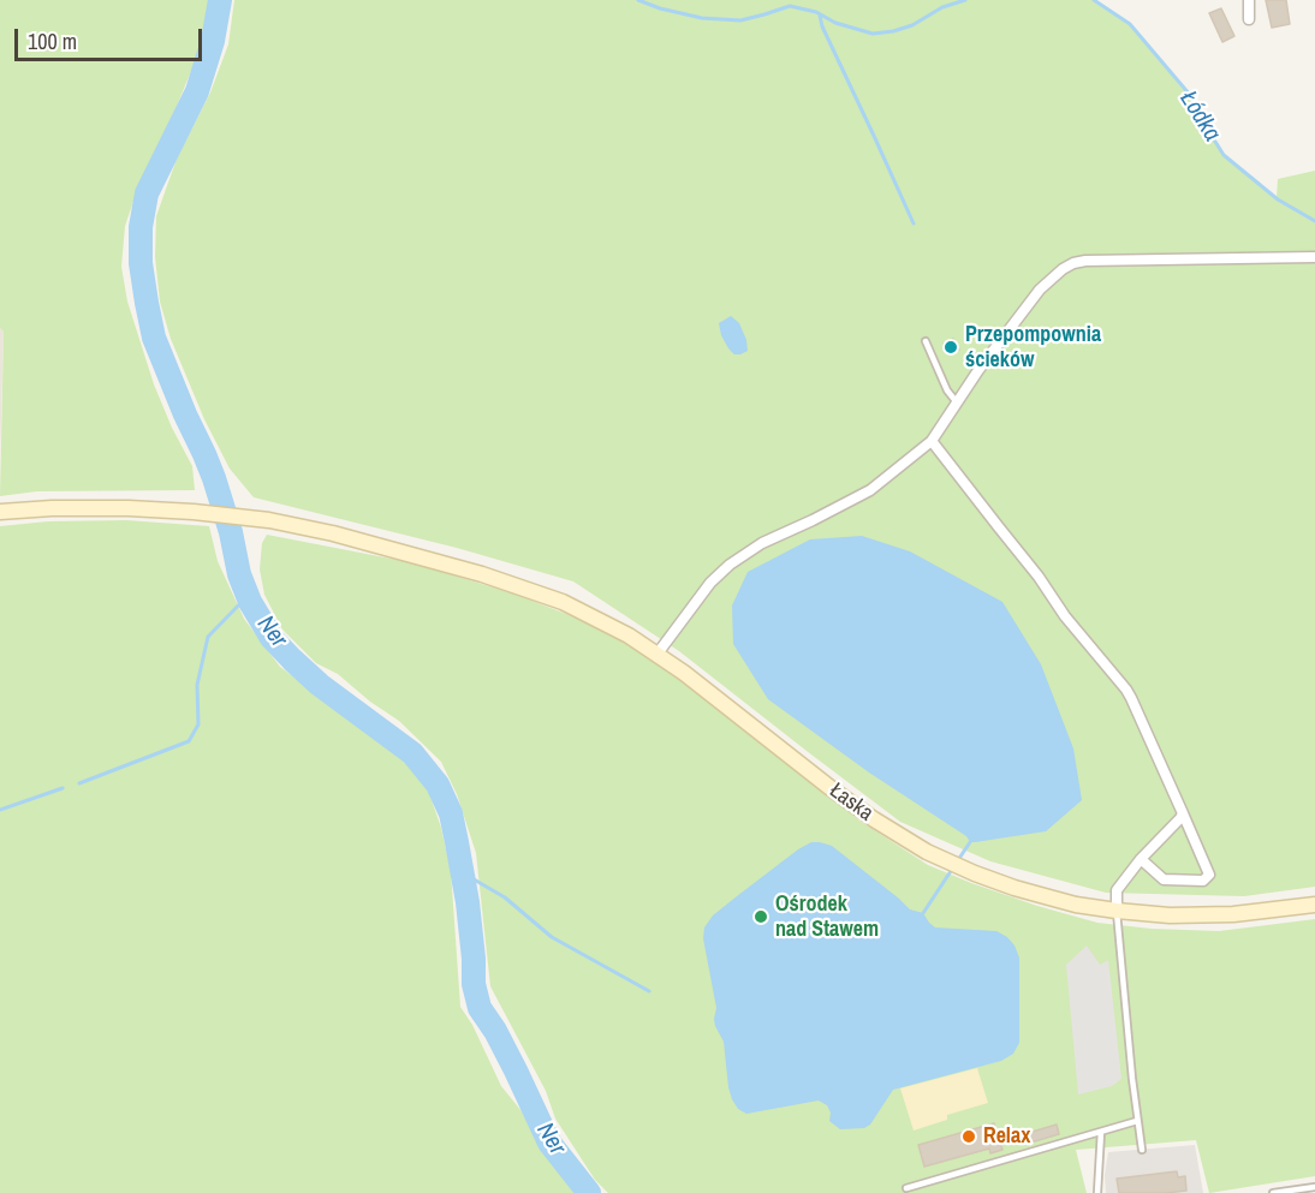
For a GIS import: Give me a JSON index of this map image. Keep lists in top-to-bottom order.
{
  "streets": {
    "main road": ["Łaska"]
  },
  "water": ["Łódka", "Ner"],
  "places": ["Przepompownia ścieków", "Ośrodek nad Stawem", "Relax"],
  "scale_bar": "100 m"
}
